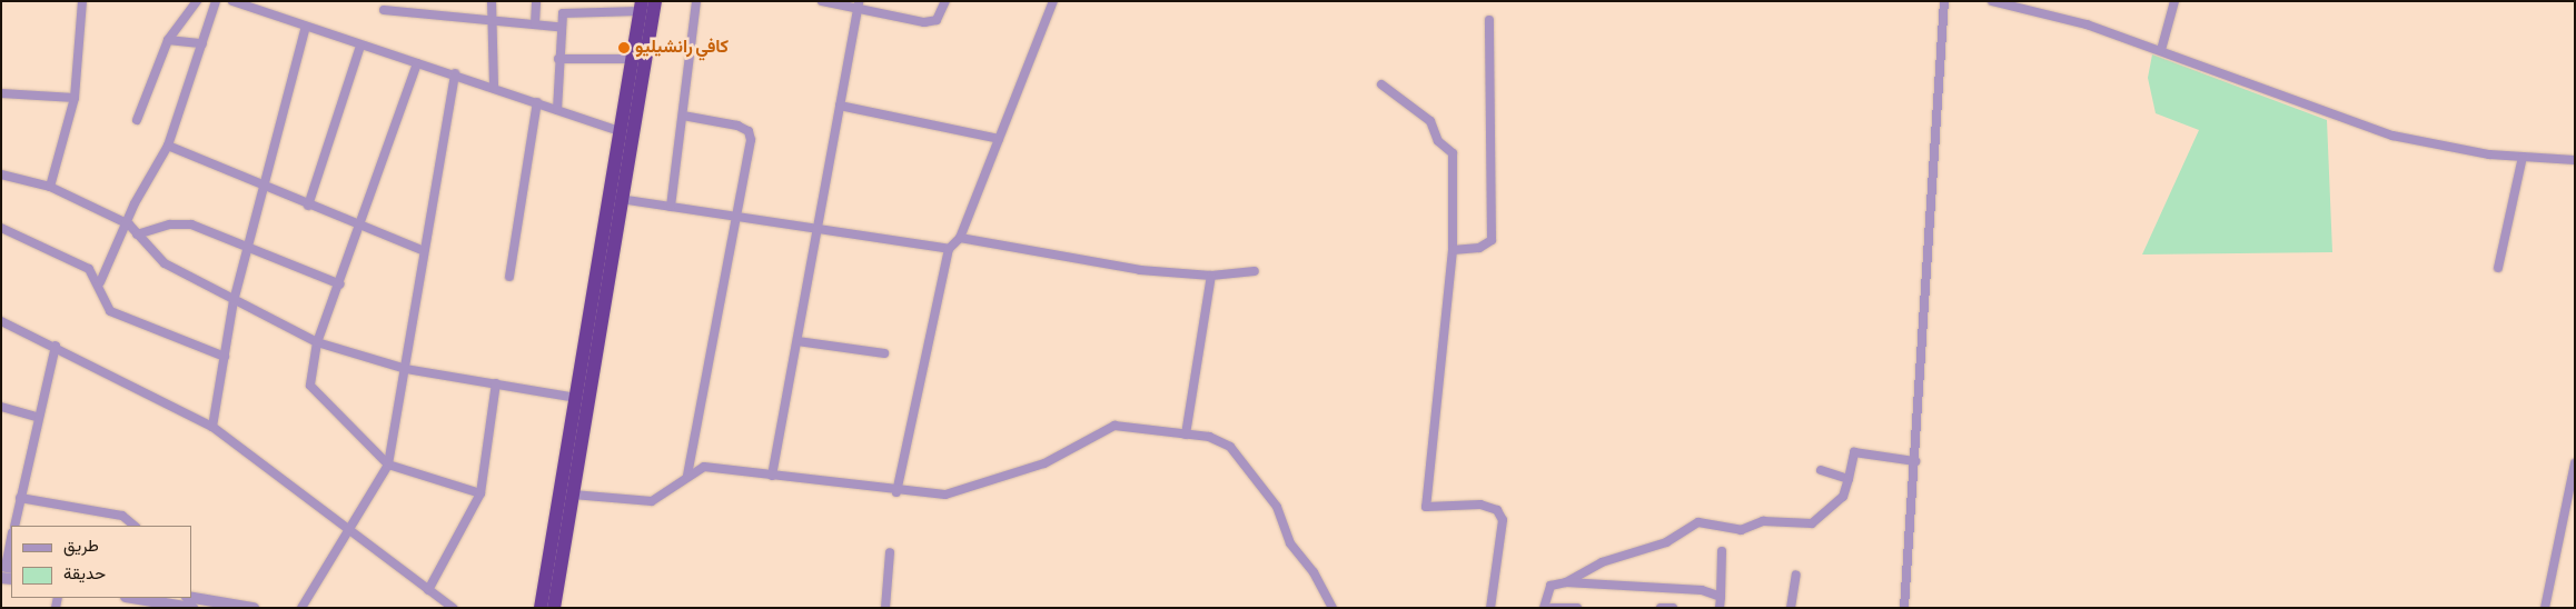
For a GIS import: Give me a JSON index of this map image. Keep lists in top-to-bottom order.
{
  "places": ["كافي رانشيليو"],
  "legend": ["طريق", "حديقة"]
}
